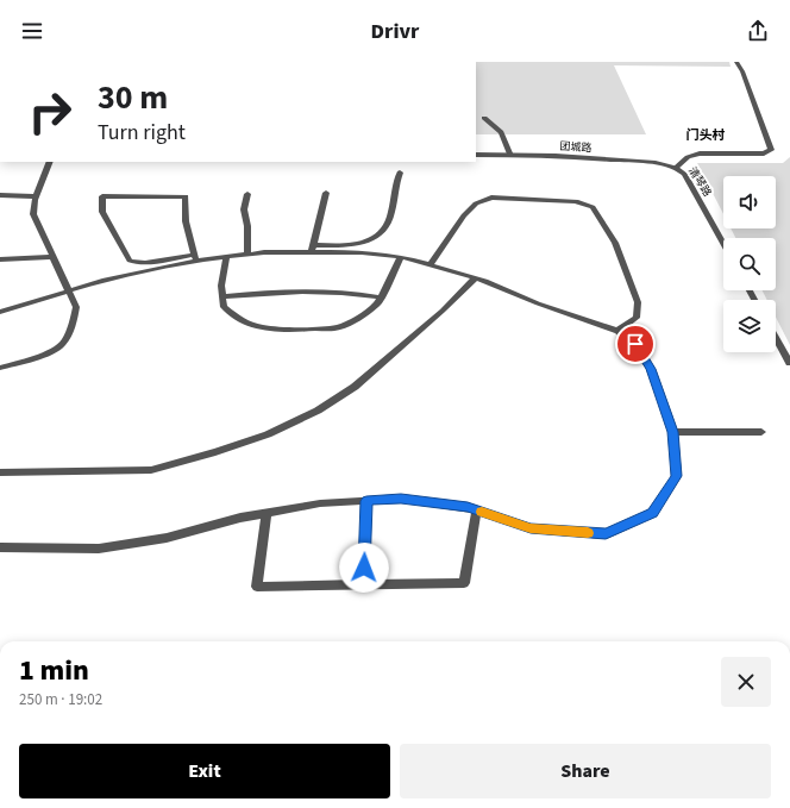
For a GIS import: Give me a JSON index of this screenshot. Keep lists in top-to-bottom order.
{
  "streets": {
    "street": ["团城路", "清琴路"]
  },
  "crossings": [
    ["团城路", "清琴路"]
  ],
  "districts": ["门头村"],
  "page": {
    "header": "Drivr",
    "turn": ["30 m", "Turn right"],
    "heading": ["1 min", "250 m · 19:02"],
    "buttons": ["Exit", "Share"]
  }
}
